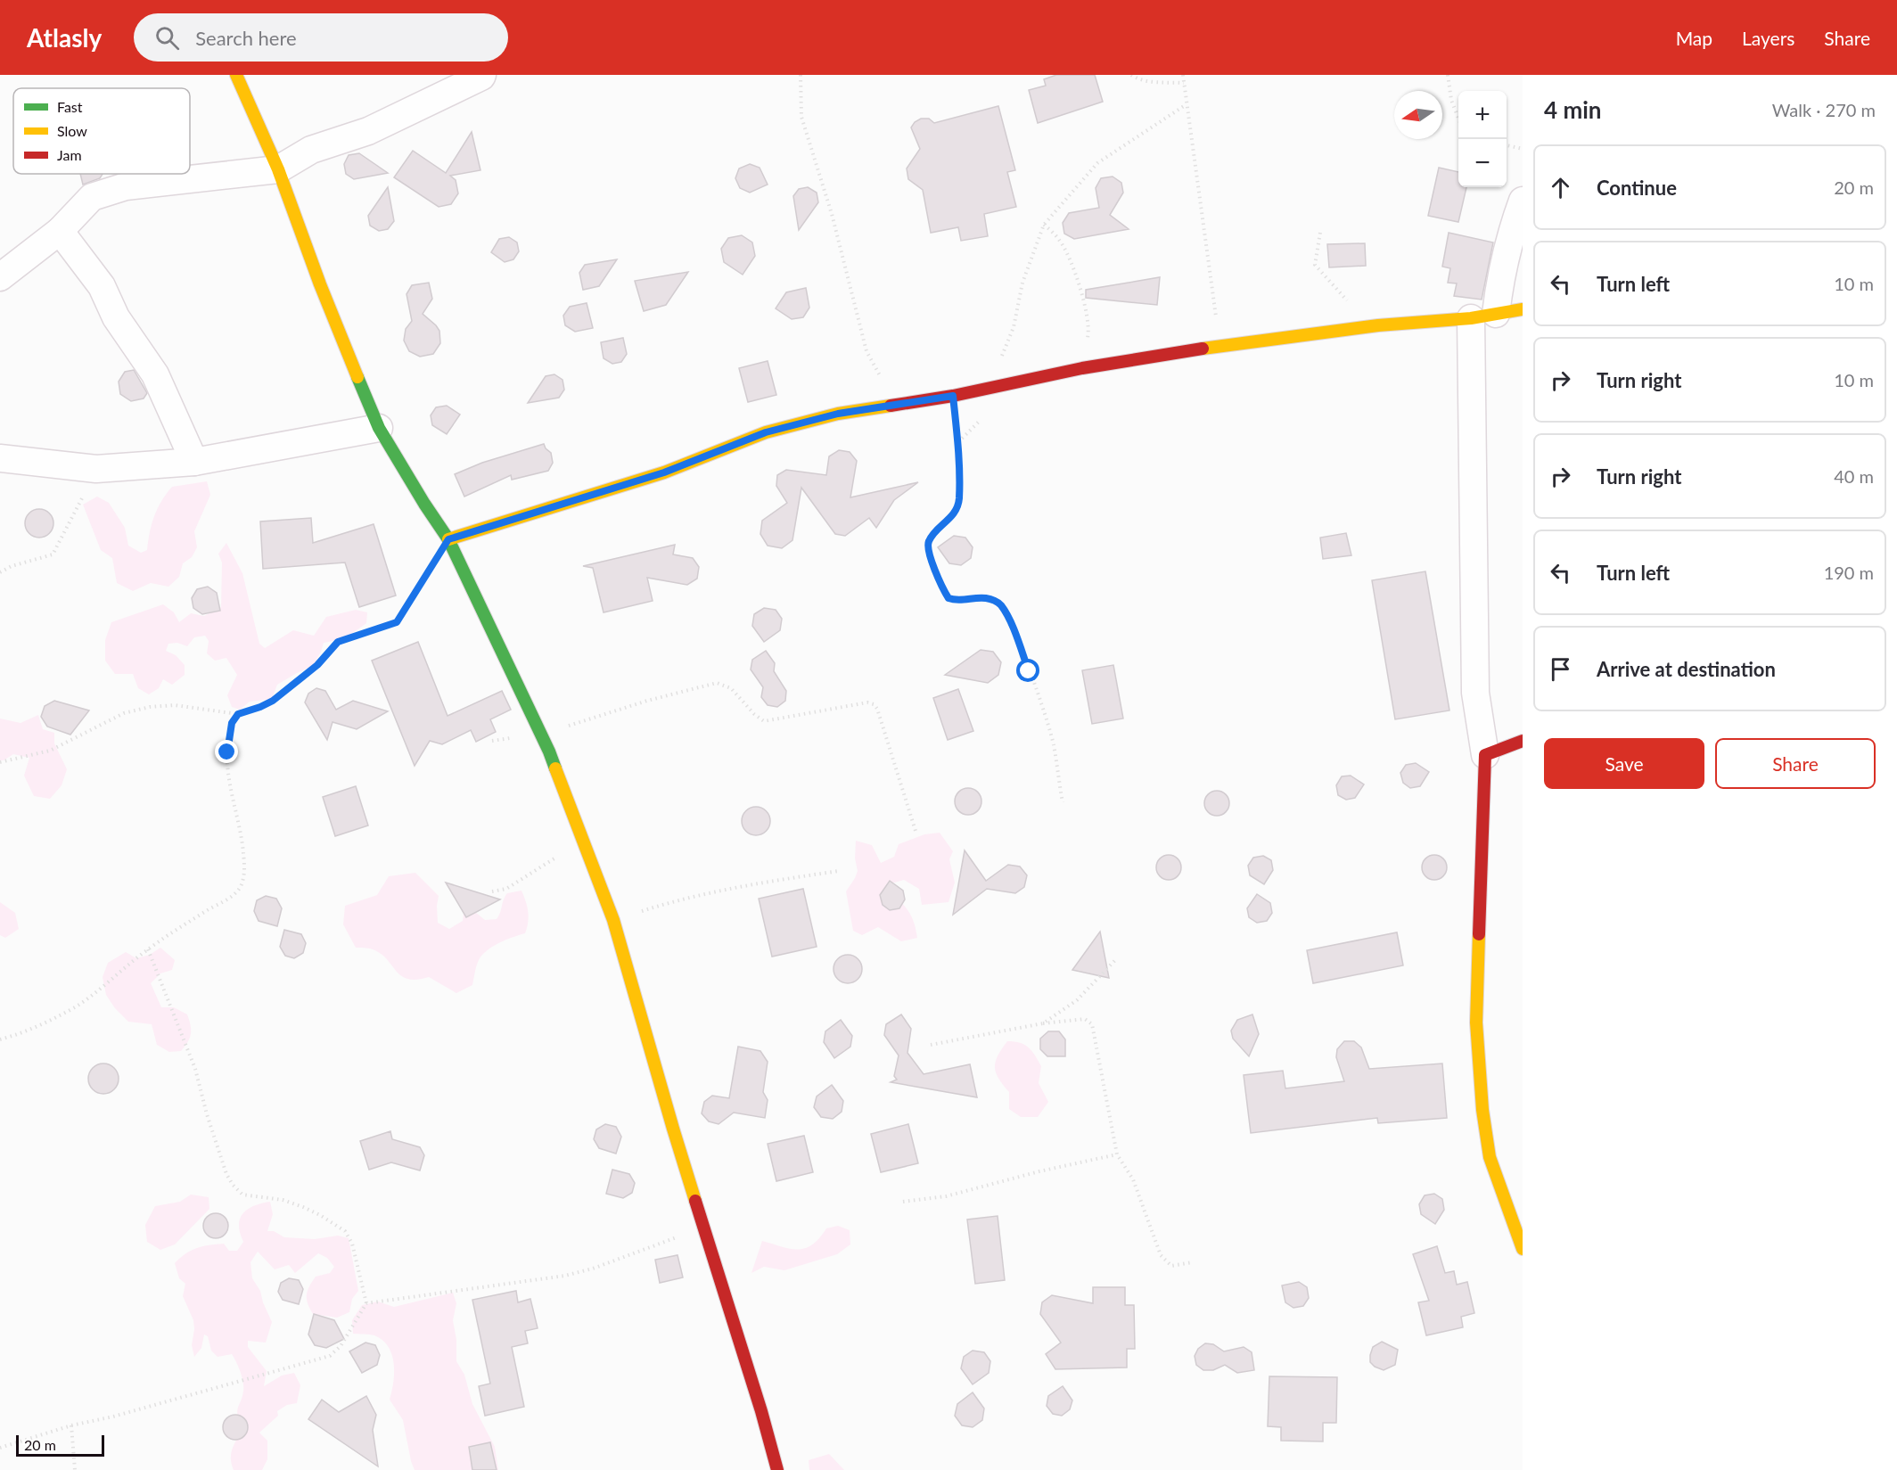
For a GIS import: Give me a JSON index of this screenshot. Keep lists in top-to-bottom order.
{
  "legend": ["Fast", "Slow", "Jam"],
  "scale_bar": "20 m",
  "north": "left",
  "page": {
    "header": "Atlasly",
    "search": "Search here",
    "nav": ["Map", "Layers", "Share"],
    "heading": ["4 min", "Walk · 270 m"],
    "map_buttons": ["+", "−"],
    "list": [
      ["Continue", "20 m"],
      ["Turn left", "10 m"],
      ["Turn right", "10 m"],
      ["Turn right", "40 m"],
      ["Turn left", "190 m"],
      "Arrive at destination"
    ],
    "buttons": ["Save", "Share"],
    "scale": "20 m"
  }
}
